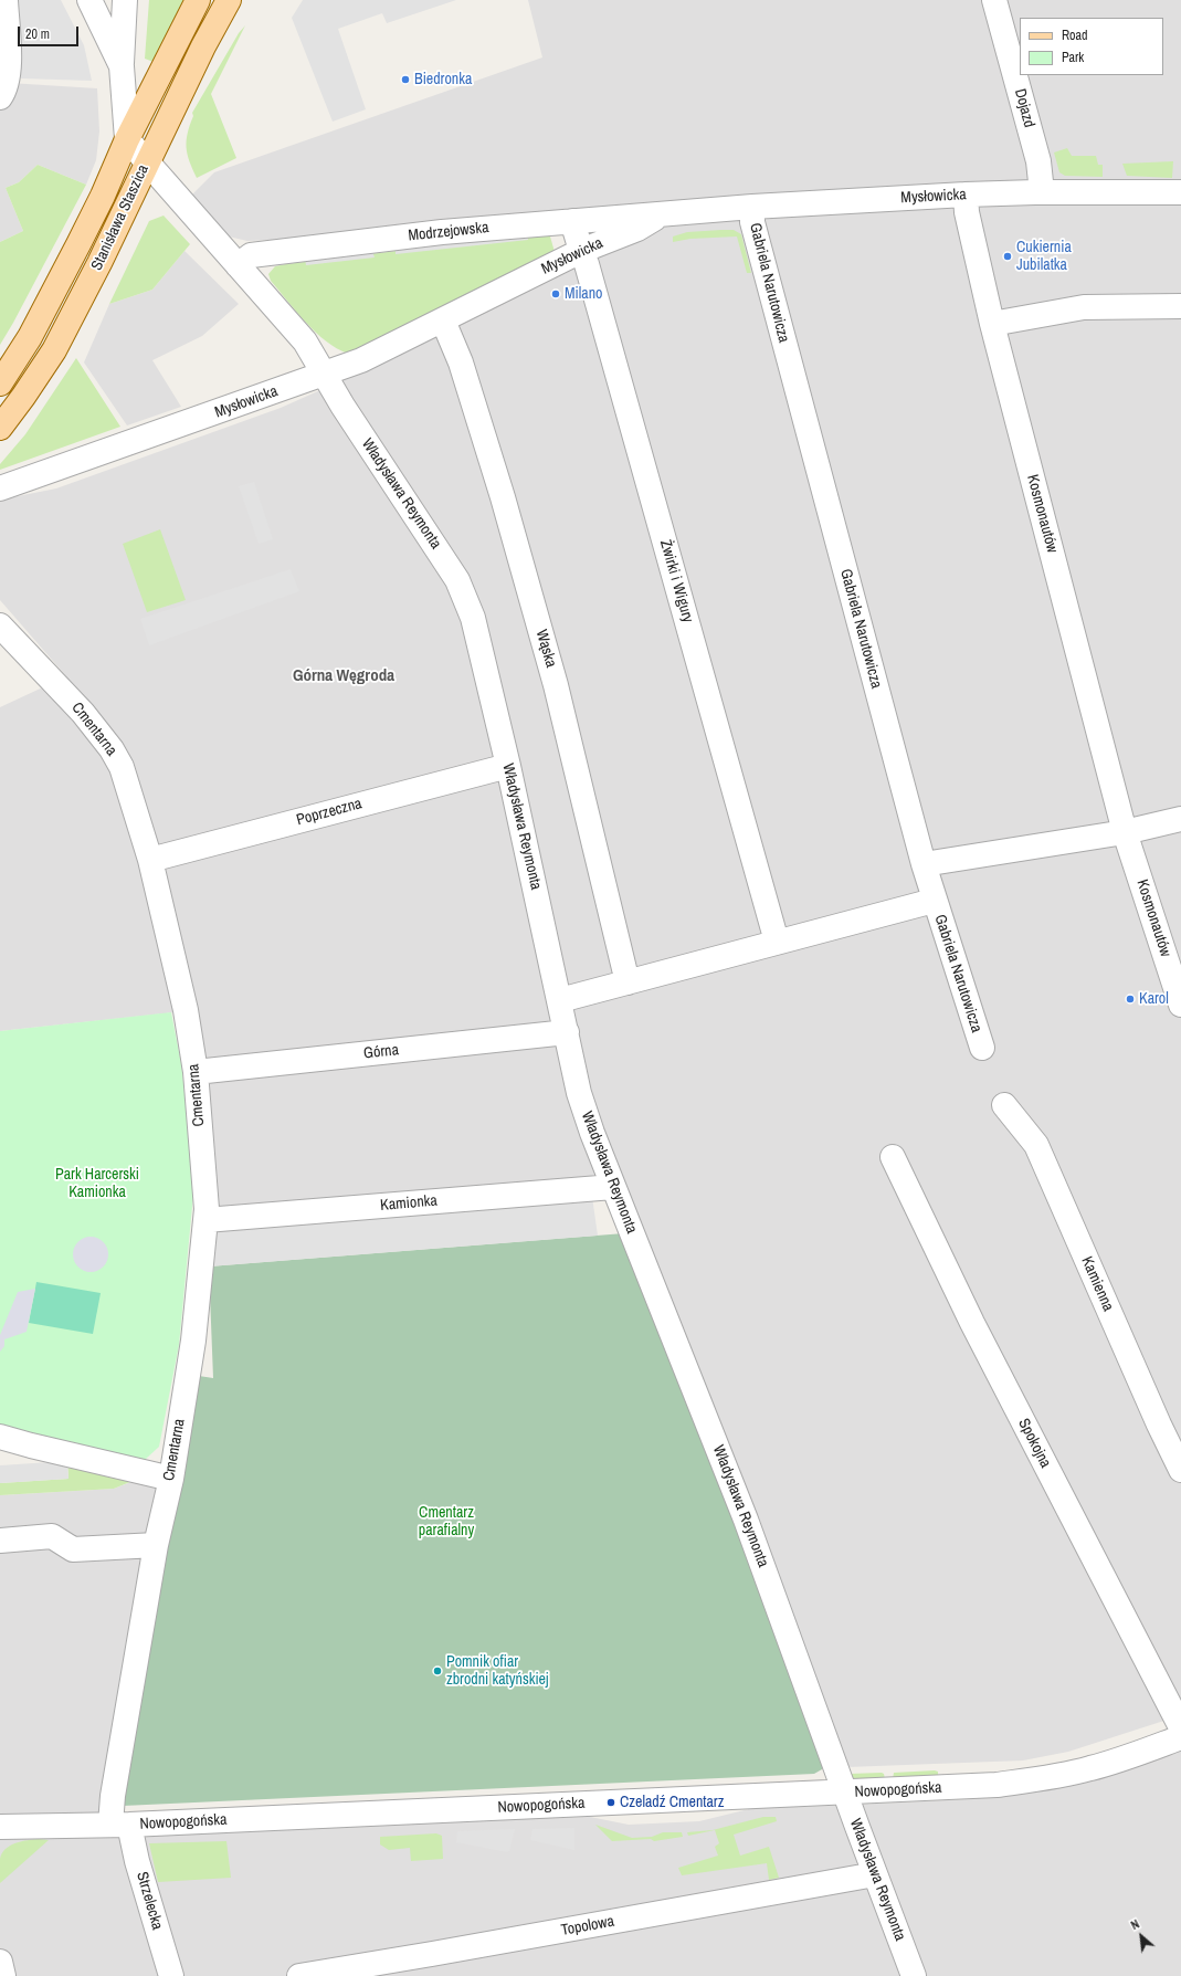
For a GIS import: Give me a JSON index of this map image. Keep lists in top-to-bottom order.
{
  "streets": {
    "main road": ["Stanisława Staszica"],
    "street": [
      "Dojazd",
      "Mysłowicka",
      "Modrzejowska",
      "Gabriela Narutowicza",
      "Władysława Reymonta",
      "Kosmonautów",
      "Żwirki i Wigury",
      "Wąska",
      "Cmentarna",
      "Poprzeczna",
      "Górna",
      "Kamionka",
      "Kamienna",
      "Spokojna",
      "Nowopogońska",
      "Strzelecka",
      "Topolowa"
    ]
  },
  "crossings": [
    ["Dojazd", "Mysłowicka"],
    ["Mysłowicka", "Modrzejowska"],
    ["Mysłowicka", "Gabriela Narutowicza"],
    ["Mysłowicka", "Władysława Reymonta"],
    ["Mysłowicka", "Kosmonautów"],
    ["Mysłowicka", "Żwirki i Wigury"],
    ["Mysłowicka", "Wąska"],
    ["Modrzejowska", "Żwirki i Wigury"],
    ["Władysława Reymonta", "Poprzeczna"],
    ["Władysława Reymonta", "Górna"],
    ["Władysława Reymonta", "Kamionka"],
    ["Władysława Reymonta", "Nowopogońska"],
    ["Władysława Reymonta", "Topolowa"],
    ["Cmentarna", "Poprzeczna"],
    ["Cmentarna", "Górna"],
    ["Cmentarna", "Kamionka"],
    ["Cmentarna", "Nowopogońska"],
    ["Cmentarna", "Strzelecka"],
    ["Nowopogońska", "Strzelecka"]
  ],
  "districts": ["Górna Węgroda"],
  "parks": ["Park Harcerski Kamionka", "Cmentarz parafialny"],
  "places": [
    "Biedronka",
    "Cukiernia Jubilatka",
    "Milano",
    "Karol",
    "Pomnik ofiar zbrodni katyńskiej",
    "Czeladź Cmentarz"
  ],
  "legend": ["Road", "Park"],
  "scale_bar": "20 m",
  "north": "top left"
}
